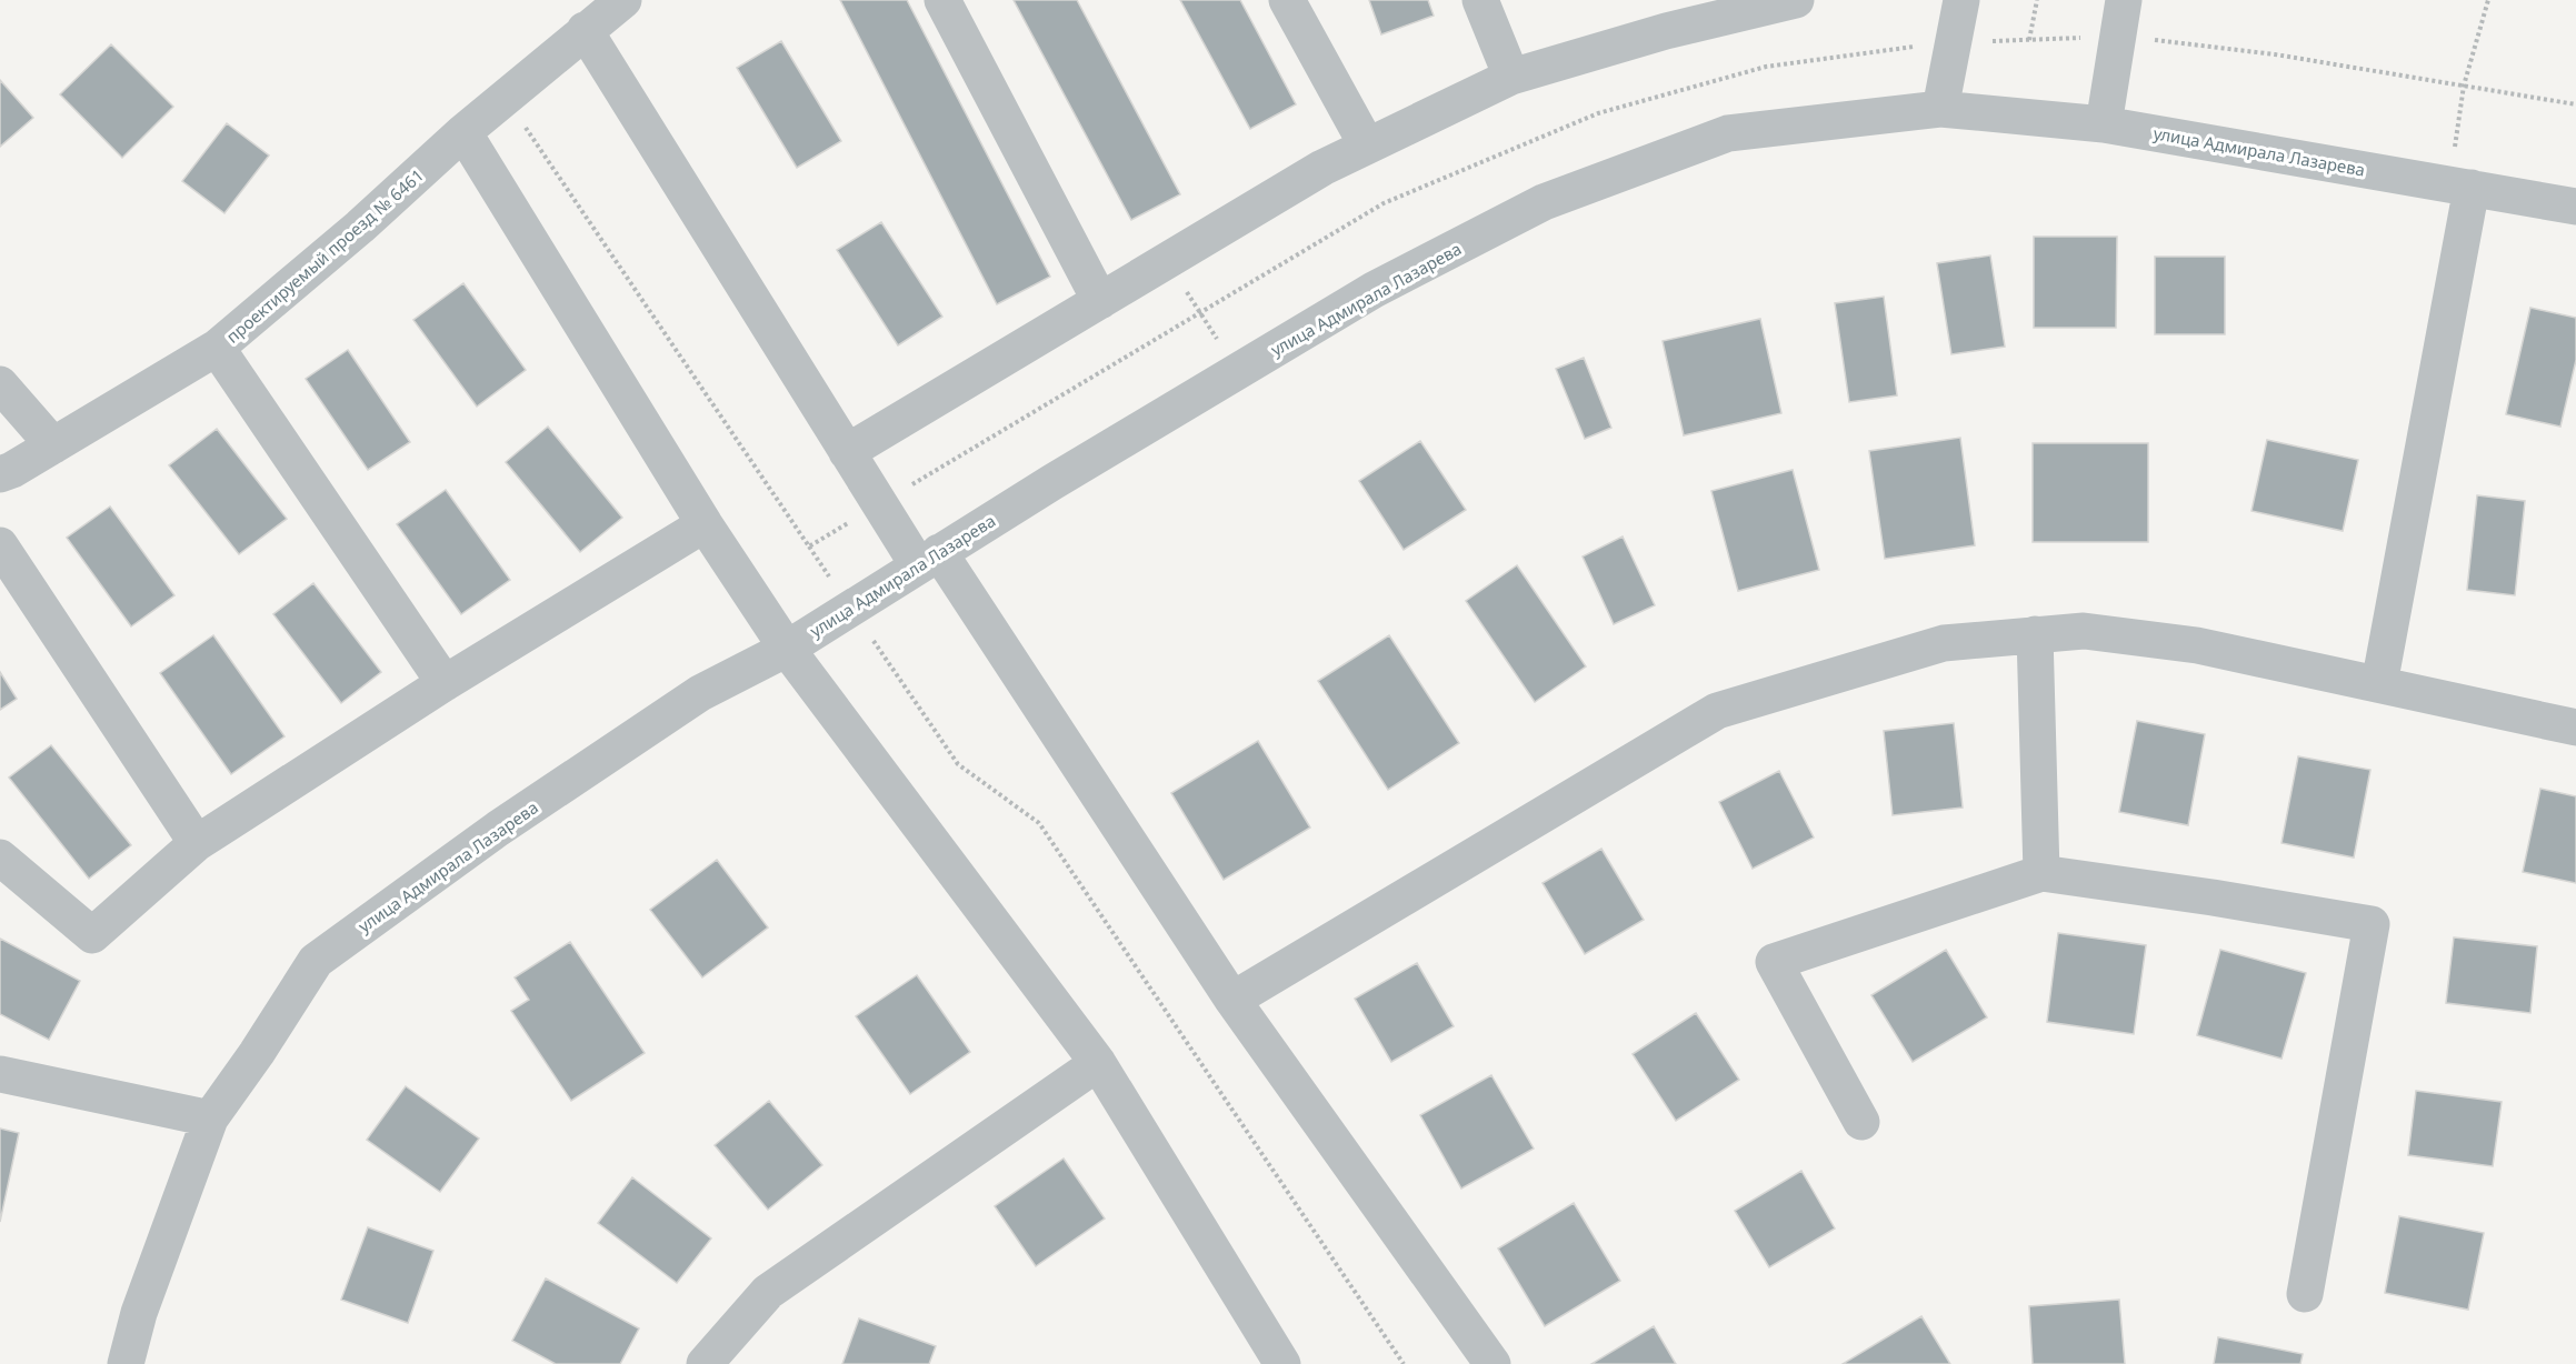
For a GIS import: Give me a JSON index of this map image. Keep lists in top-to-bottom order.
{
  "streets": {
    "street": ["улица Адмирала Лазарева", "проектируемый проезд № 6461"]
  }
}
